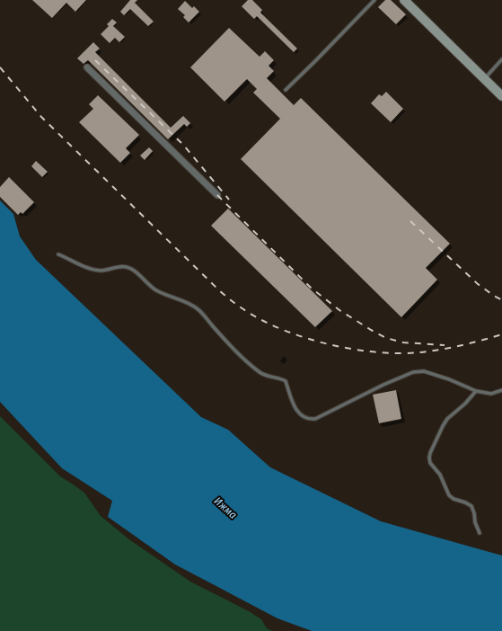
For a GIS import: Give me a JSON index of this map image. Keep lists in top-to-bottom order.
{
  "water": ["Ижма"]
}
